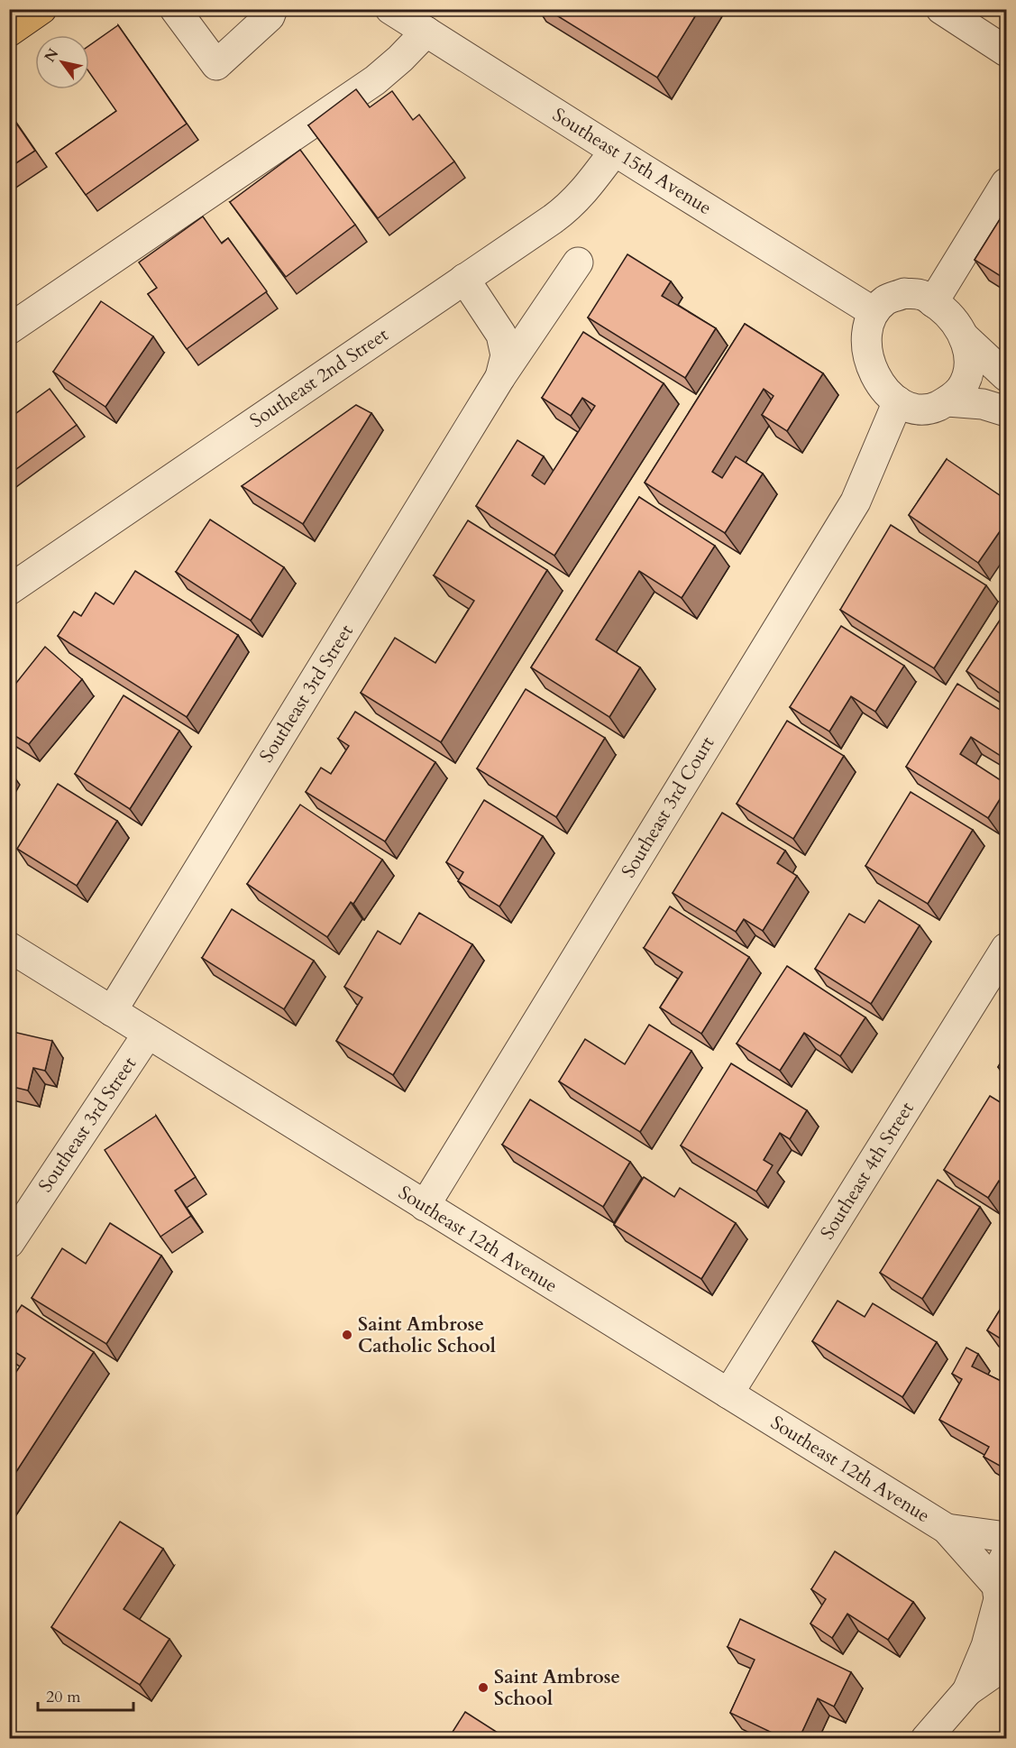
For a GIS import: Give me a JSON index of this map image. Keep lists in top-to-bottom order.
{
  "streets": {
    "street": [
      "Southeast 15th Avenue",
      "Southeast 2nd Street",
      "Southeast 3rd Street",
      "Southeast 3rd Court",
      "Southeast 4th Street",
      "Southeast 12th Avenue"
    ]
  },
  "crossings": [
    ["Southeast 15th Avenue", "Southeast 2nd Street"],
    ["Southeast 15th Avenue", "Southeast 3rd Court"],
    ["Southeast 2nd Street", "Southeast 3rd Street"],
    ["Southeast 3rd Street", "Southeast 12th Avenue"],
    ["Southeast 3rd Court", "Southeast 12th Avenue"],
    ["Southeast 4th Street", "Southeast 12th Avenue"]
  ],
  "places": ["Saint Ambrose Catholic School", "Saint Ambrose School"],
  "scale_bar": "20 m",
  "north": "top left"
}
